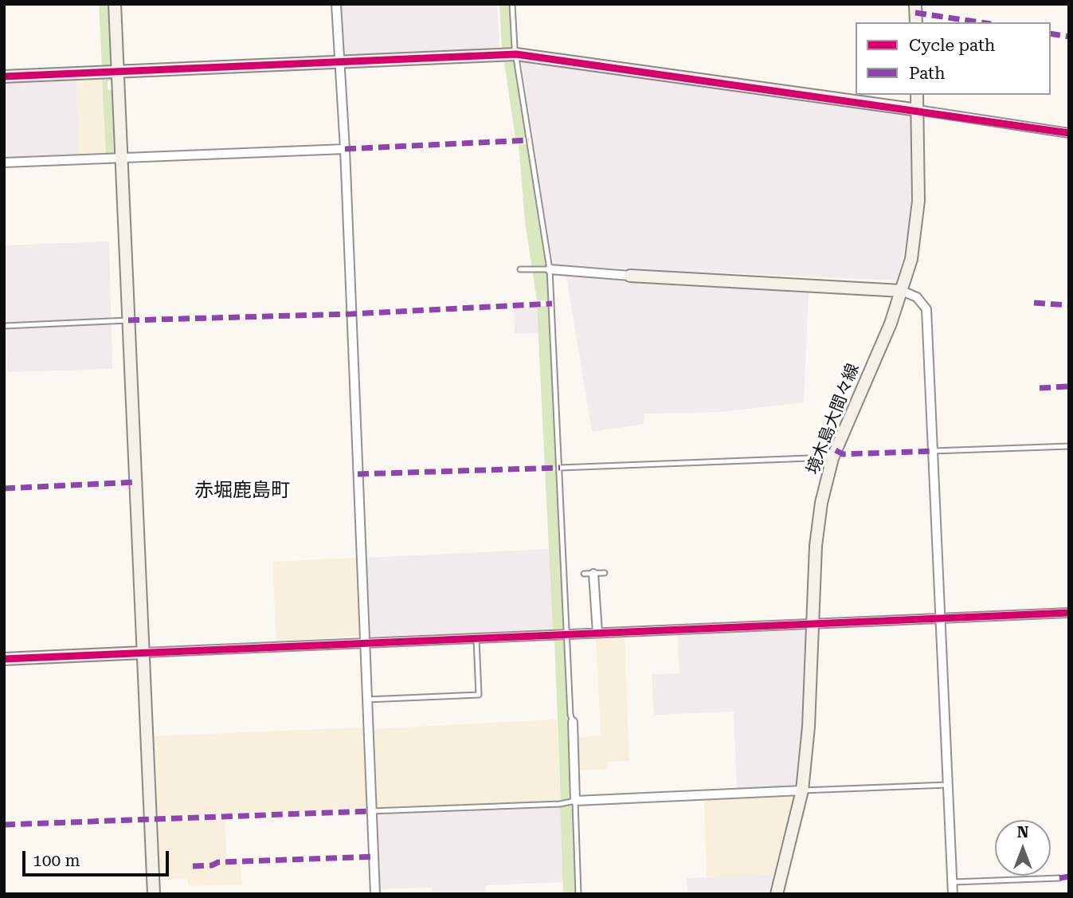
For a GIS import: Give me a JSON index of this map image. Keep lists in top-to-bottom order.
{
  "streets": {
    "street": ["境木島大間々線"]
  },
  "districts": ["赤堀鹿島町"],
  "legend": ["Cycle path", "Path"],
  "scale_bar": "100 m",
  "north": "top"
}
